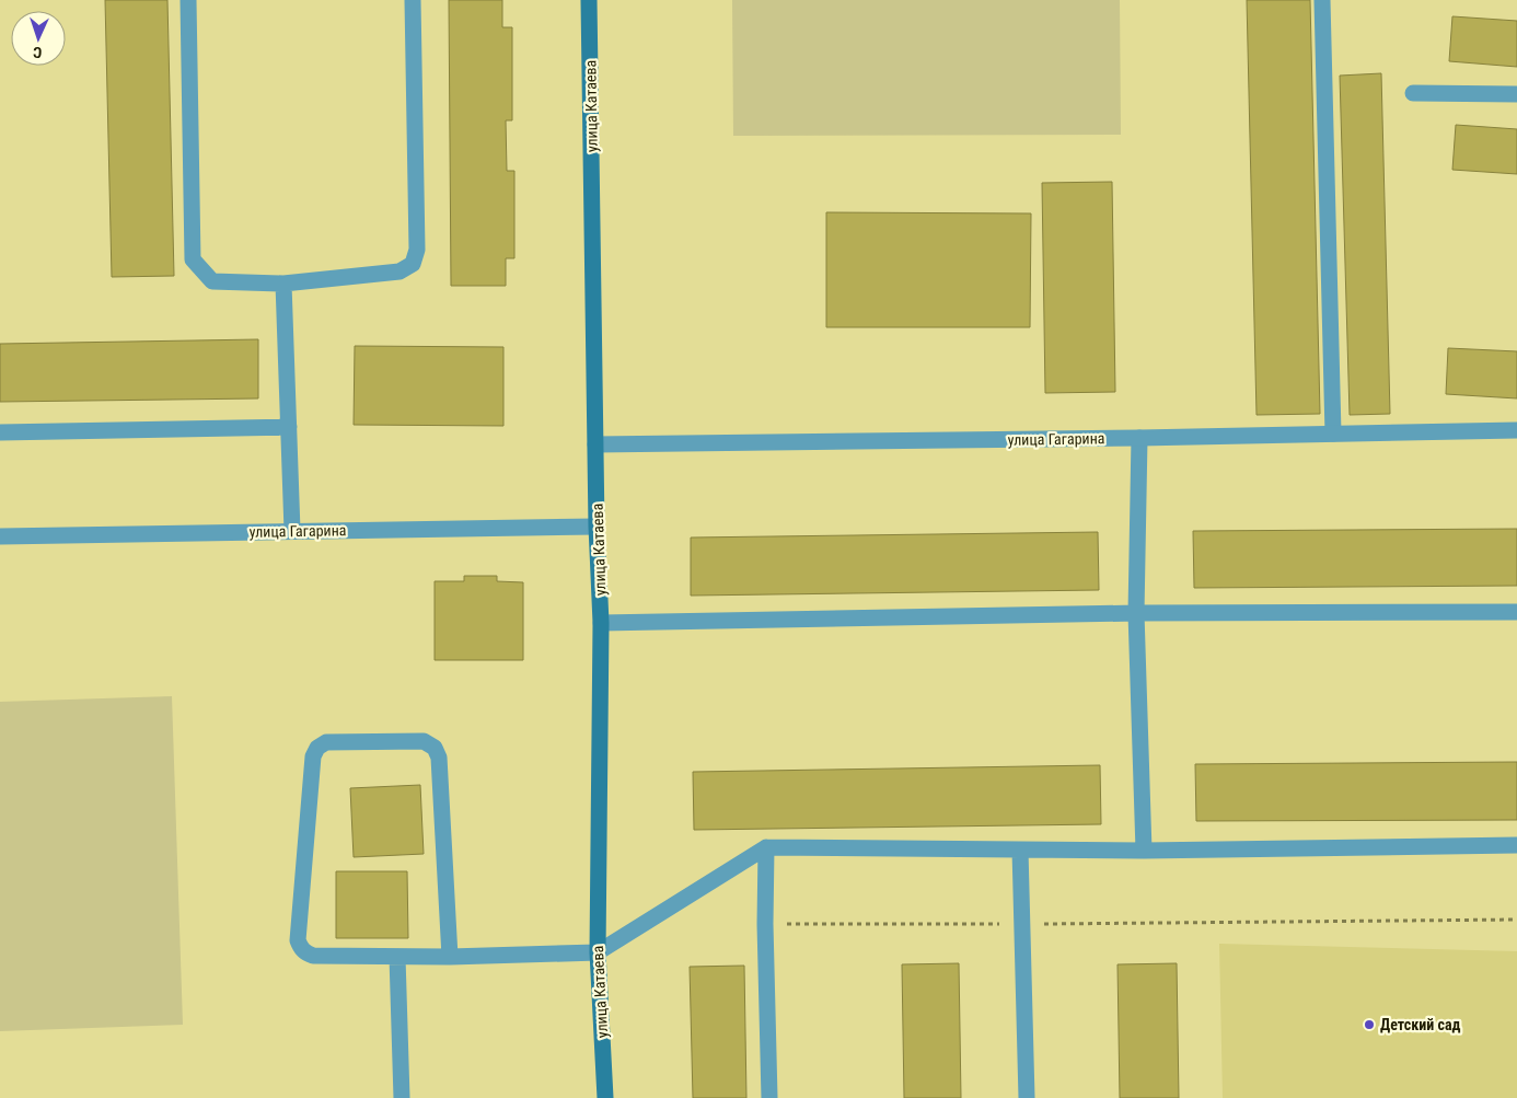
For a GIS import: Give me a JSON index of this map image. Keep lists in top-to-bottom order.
{
  "streets": {
    "street": ["улица Катаева", "улица Гагарина"]
  },
  "crossings": [
    ["улица Катаева", "улица Гагарина"]
  ],
  "places": ["Детский сад"],
  "north": "bottom"
}
